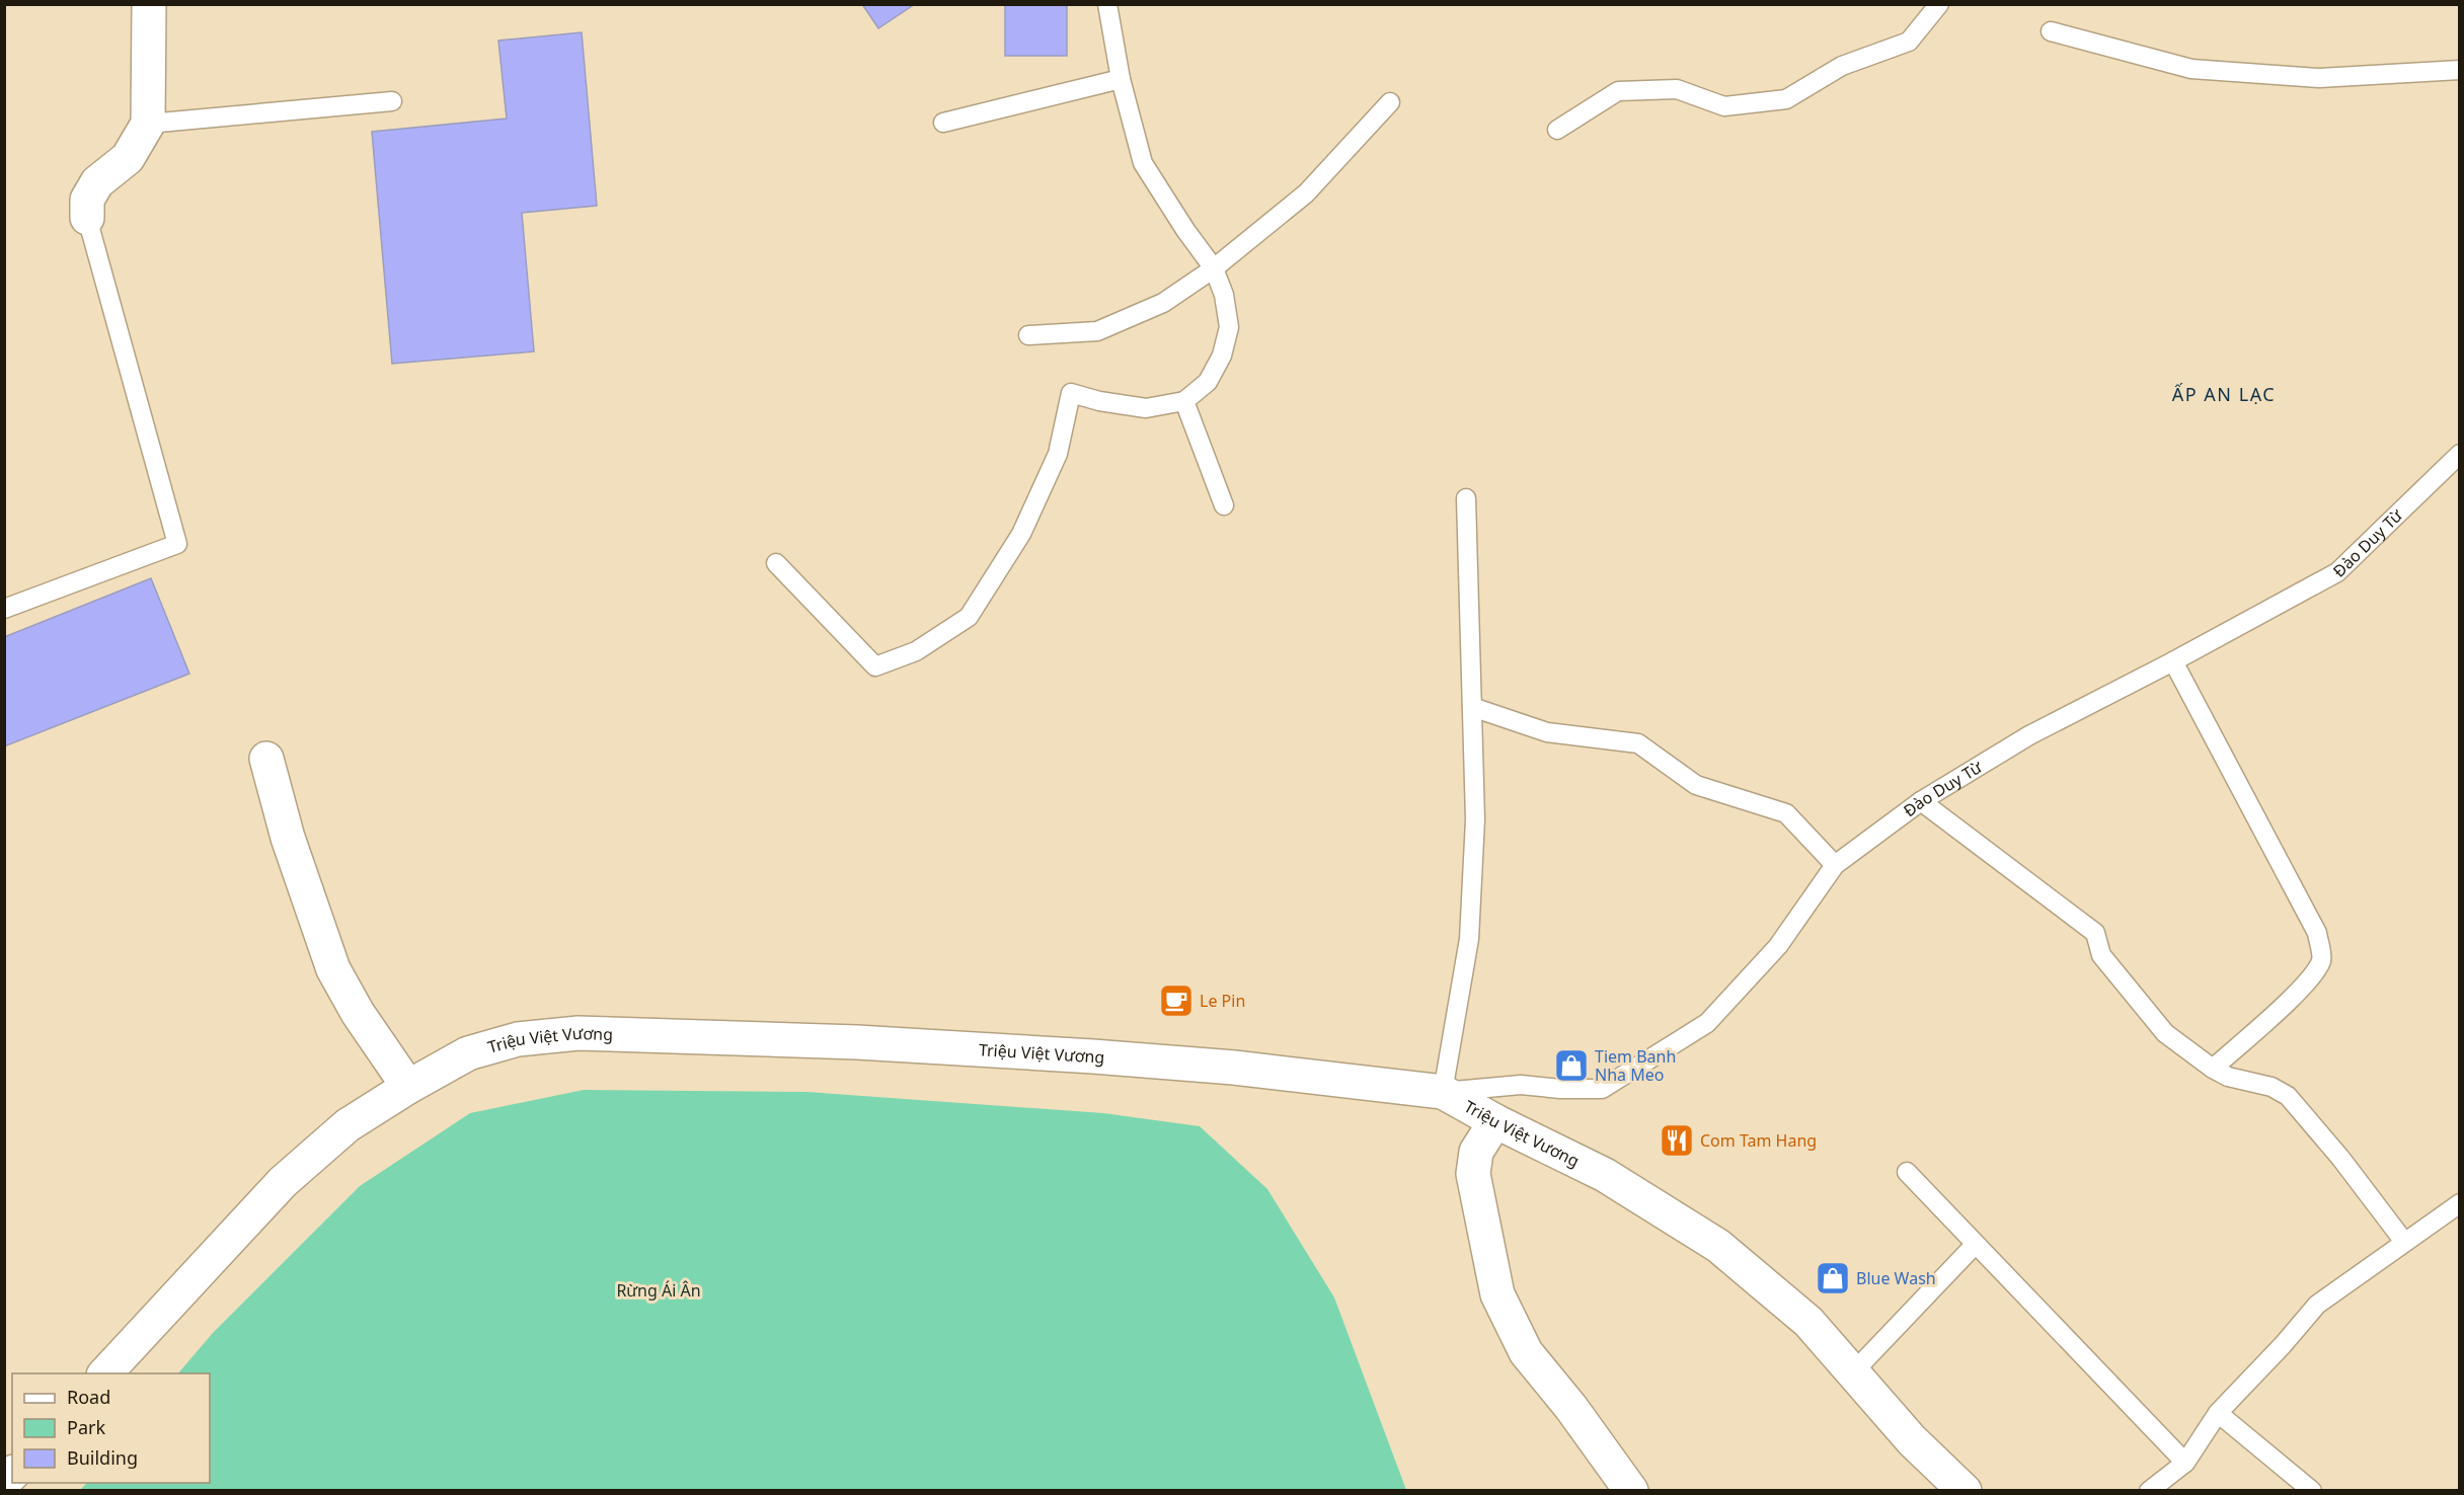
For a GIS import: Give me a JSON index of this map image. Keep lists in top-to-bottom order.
{
  "streets": {
    "street": ["Triệu Việt Vương"],
    "lane": ["Đào Duy Từ"]
  },
  "crossings": [
    ["Đào Duy Từ", "Triệu Việt Vương"]
  ],
  "districts": ["ẤP AN LẠC"],
  "parks": ["Rừng Ái Ân"],
  "places": {
    "cafe": ["Le Pin"],
    "shop": ["Tiem Banh Nha Meo", "Blue Wash"],
    "restaurant": ["Com Tam Hang"]
  },
  "legend": ["Road", "Park", "Building"]
}
